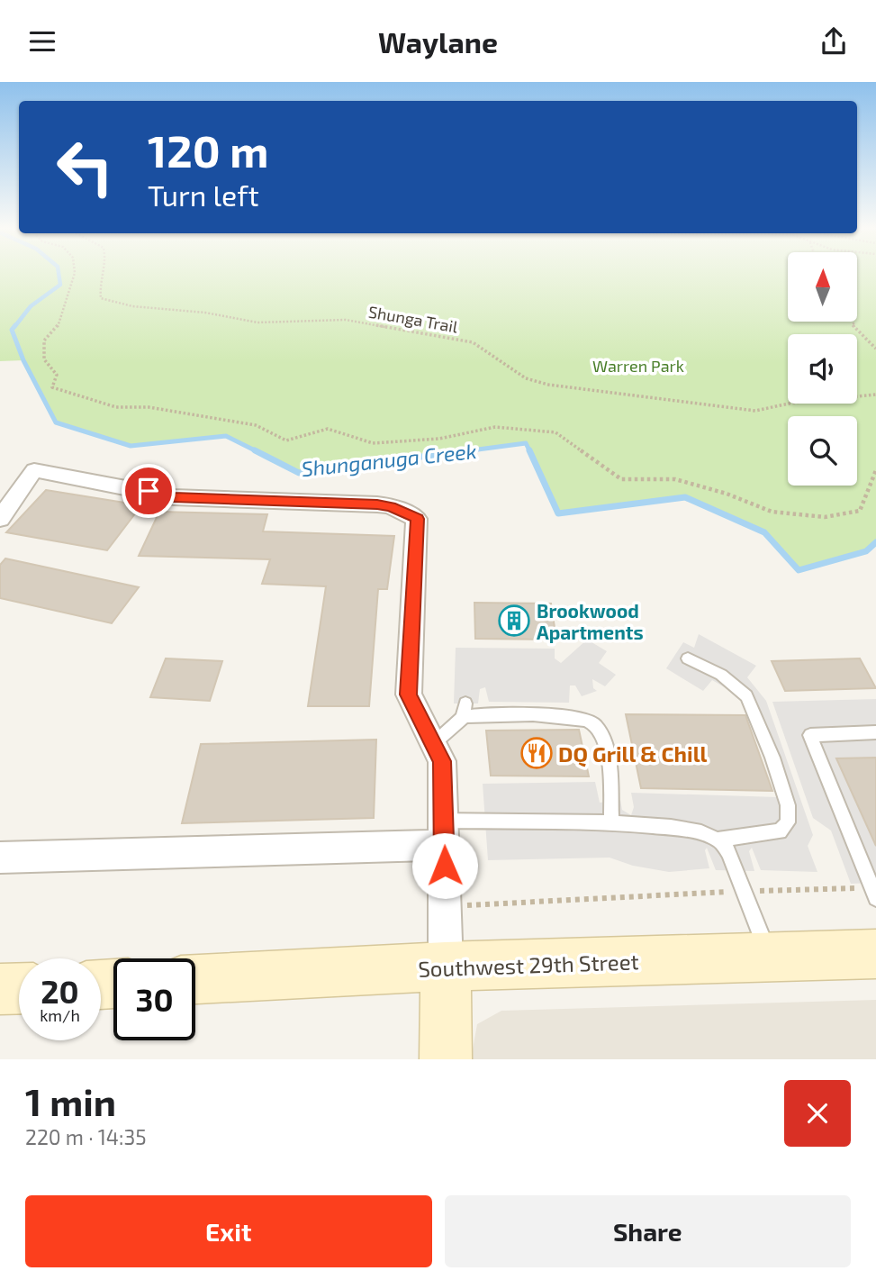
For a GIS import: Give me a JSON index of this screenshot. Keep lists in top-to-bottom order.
{
  "streets": {
    "main road": ["Southwest 29th Street"],
    "path": ["Shunga Trail"]
  },
  "water": ["Shunganuga Creek"],
  "parks": ["Warren Park"],
  "places": {
    "building": ["Brookwood Apartments"],
    "restaurant": ["DQ Grill & Chill"]
  },
  "north": "top",
  "page": {
    "header": "Waylane",
    "turn": ["120 m", "Turn left"],
    "speed": "20 km/h",
    "limit": "30",
    "heading": ["1 min", "220 m · 14:35"],
    "buttons": ["Exit", "Share"]
  }
}
